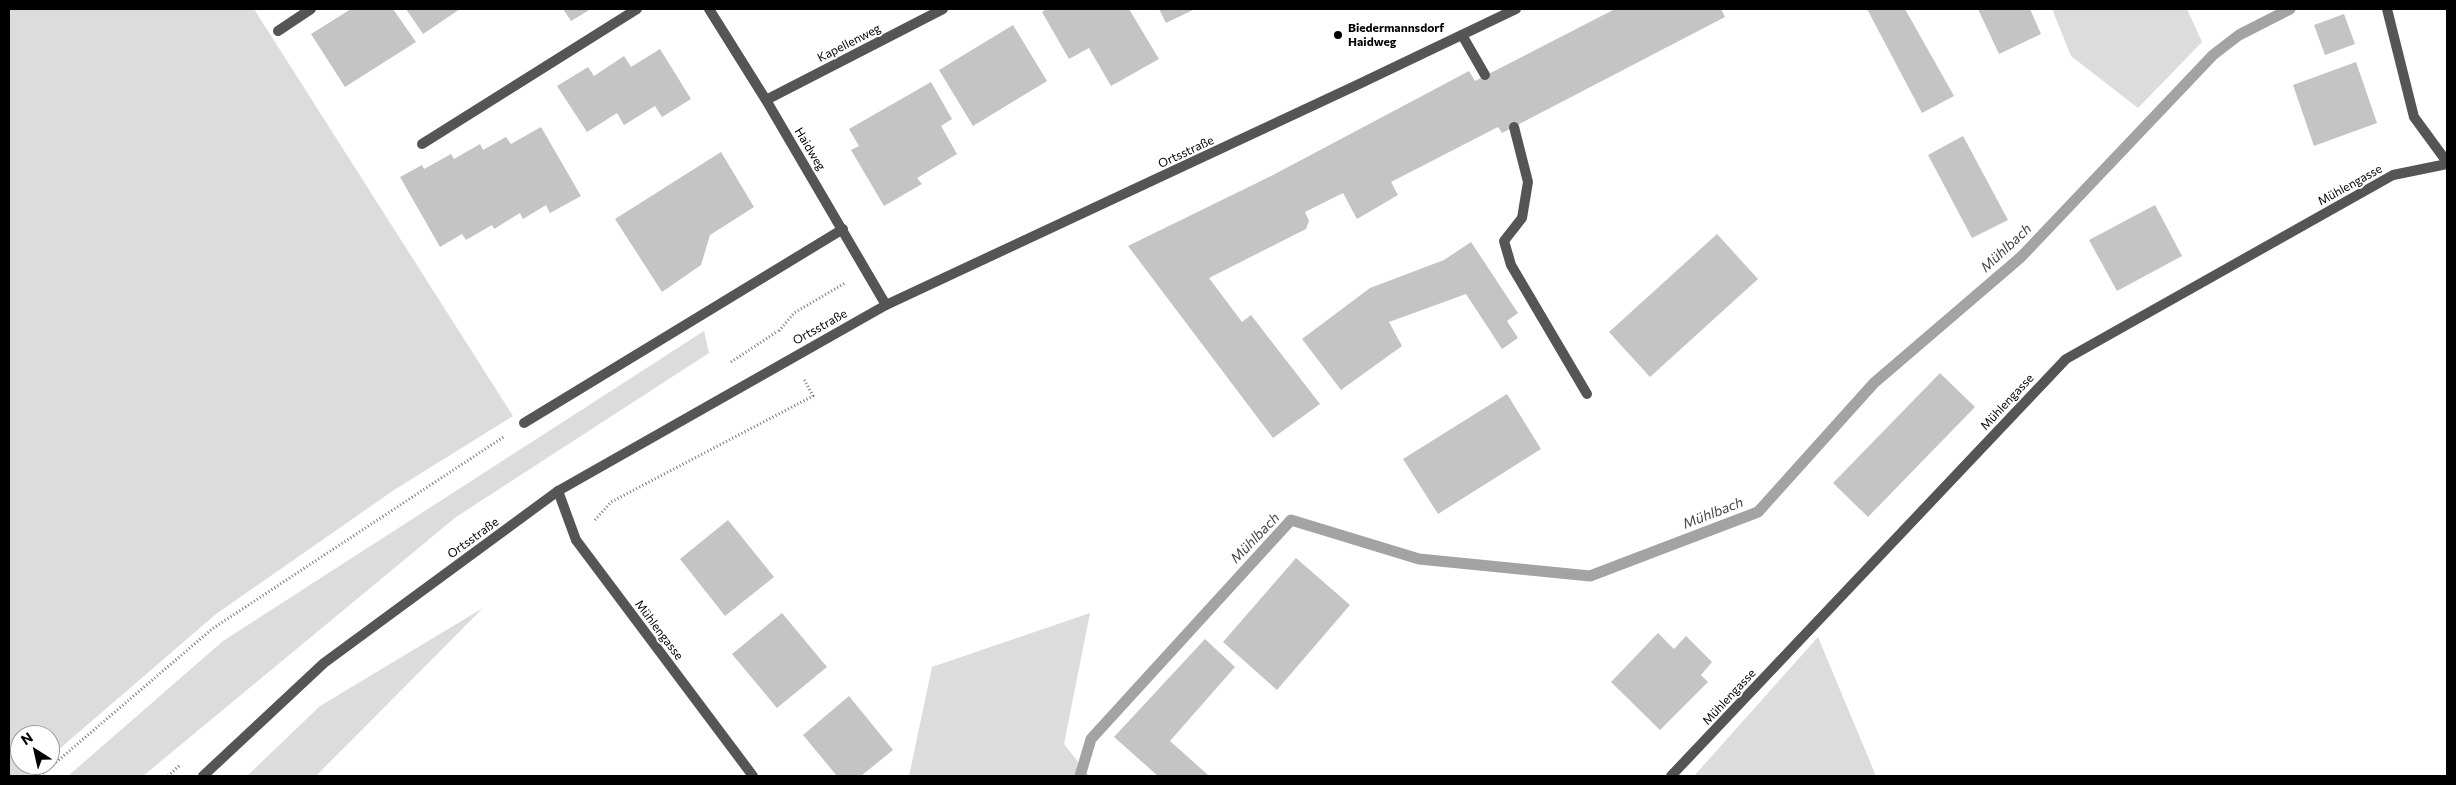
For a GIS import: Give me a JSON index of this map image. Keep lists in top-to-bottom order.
{
  "streets": {
    "street": [
      "Kapellenweg",
      "Haidweg",
      "Ortsstraße",
      "Mühlengasse"
    ]
  },
  "crossings": [
    ["Kapellenweg", "Haidweg"],
    ["Haidweg", "Ortsstraße"],
    ["Ortsstraße", "Mühlengasse"]
  ],
  "water": ["Mühlbach"],
  "places": ["Biedermannsdorf Haidweg"],
  "north": "top left"
}
